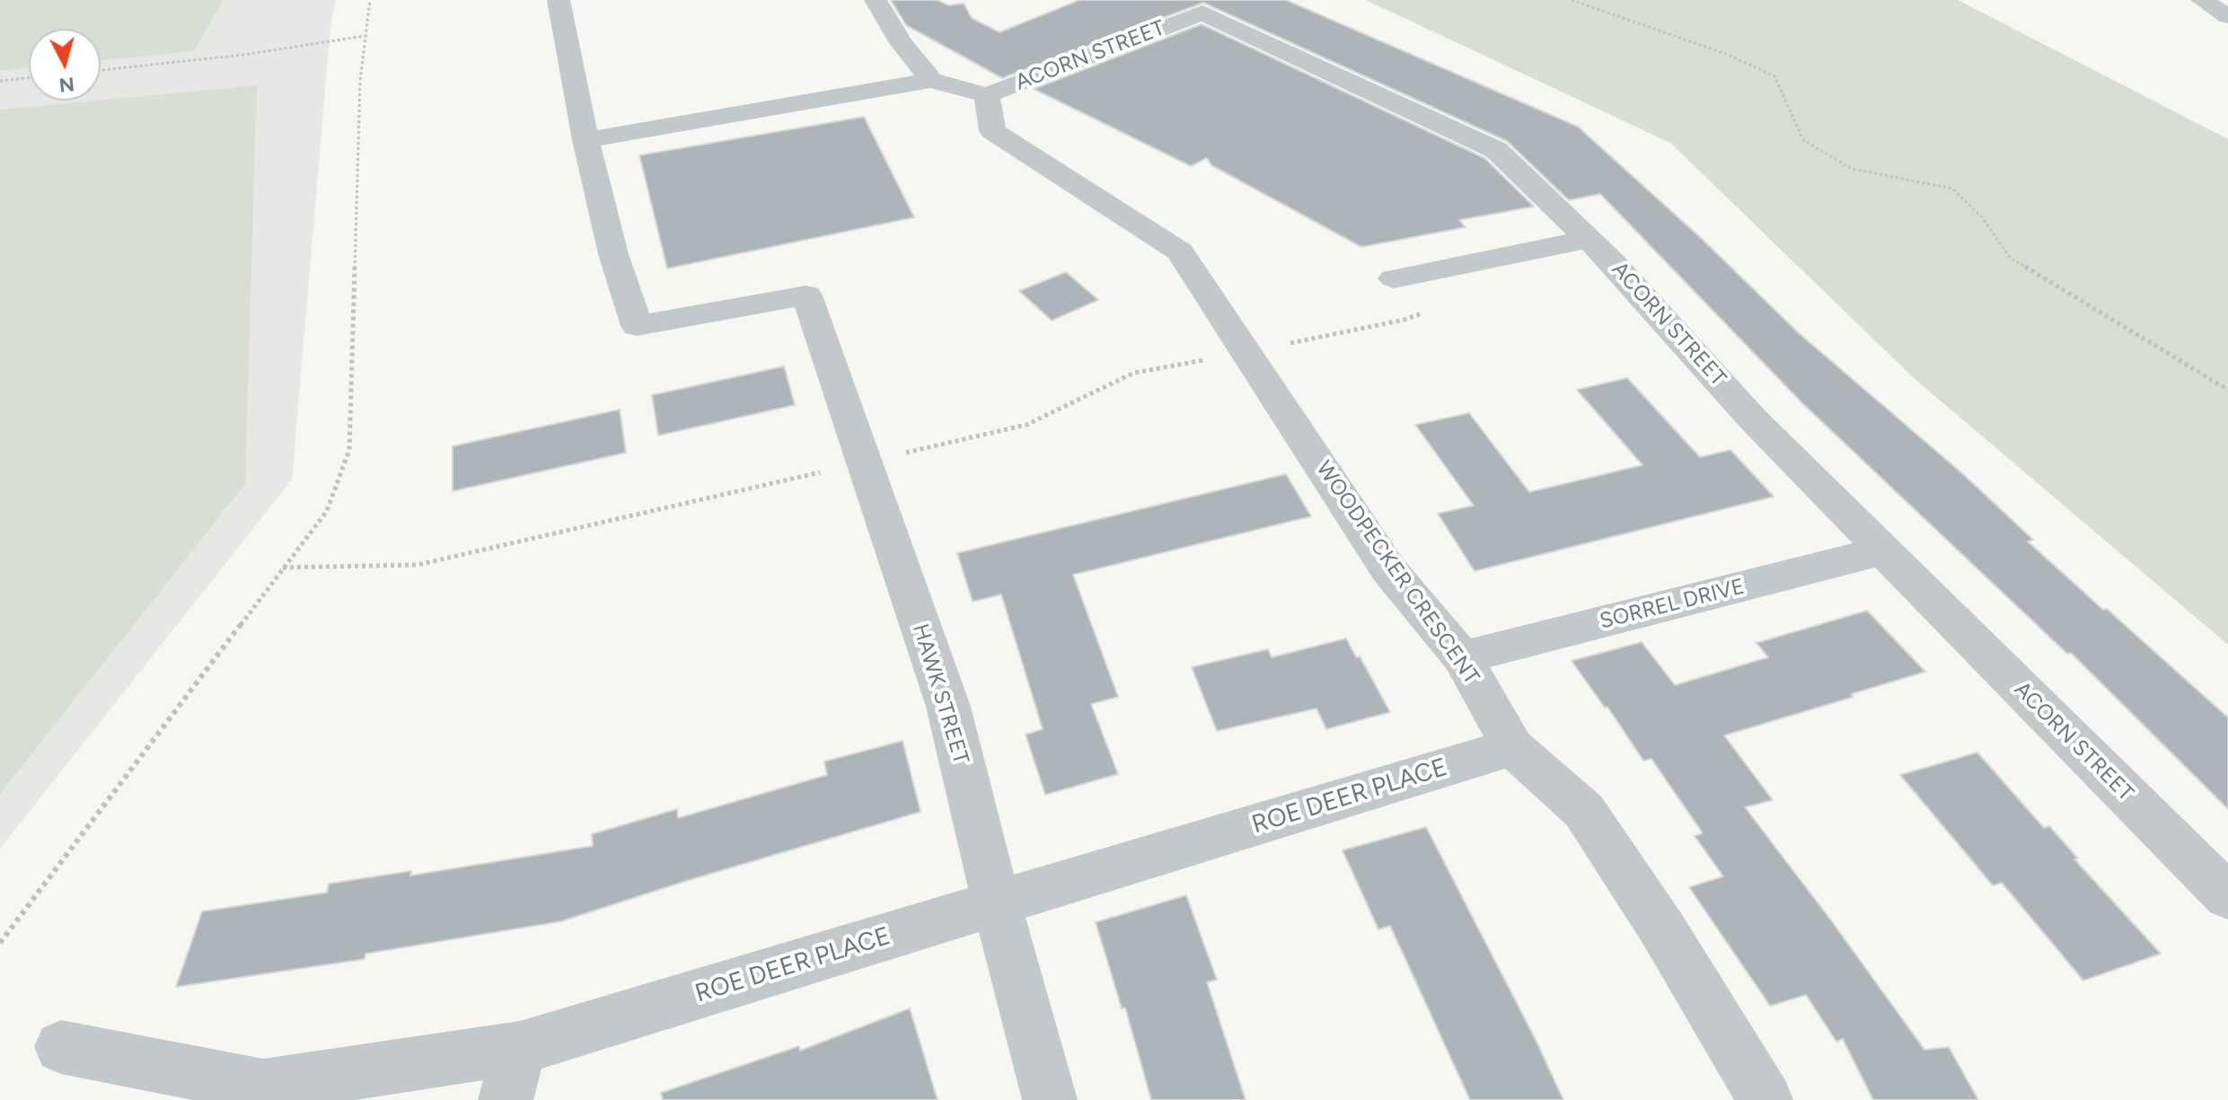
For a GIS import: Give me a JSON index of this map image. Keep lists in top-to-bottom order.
{
  "streets": {
    "street": [
      "ACORN STREET",
      "WOODPECKER CRESCENT",
      "SORREL DRIVE",
      "HAWK STREET",
      "ROE DEER PLACE"
    ]
  },
  "crossings": [
    ["ACORN STREET", "WOODPECKER CRESCENT"],
    ["ACORN STREET", "SORREL DRIVE"],
    ["WOODPECKER CRESCENT", "SORREL DRIVE"],
    ["WOODPECKER CRESCENT", "ROE DEER PLACE"],
    ["HAWK STREET", "ROE DEER PLACE"]
  ],
  "north": "bottom"
}
